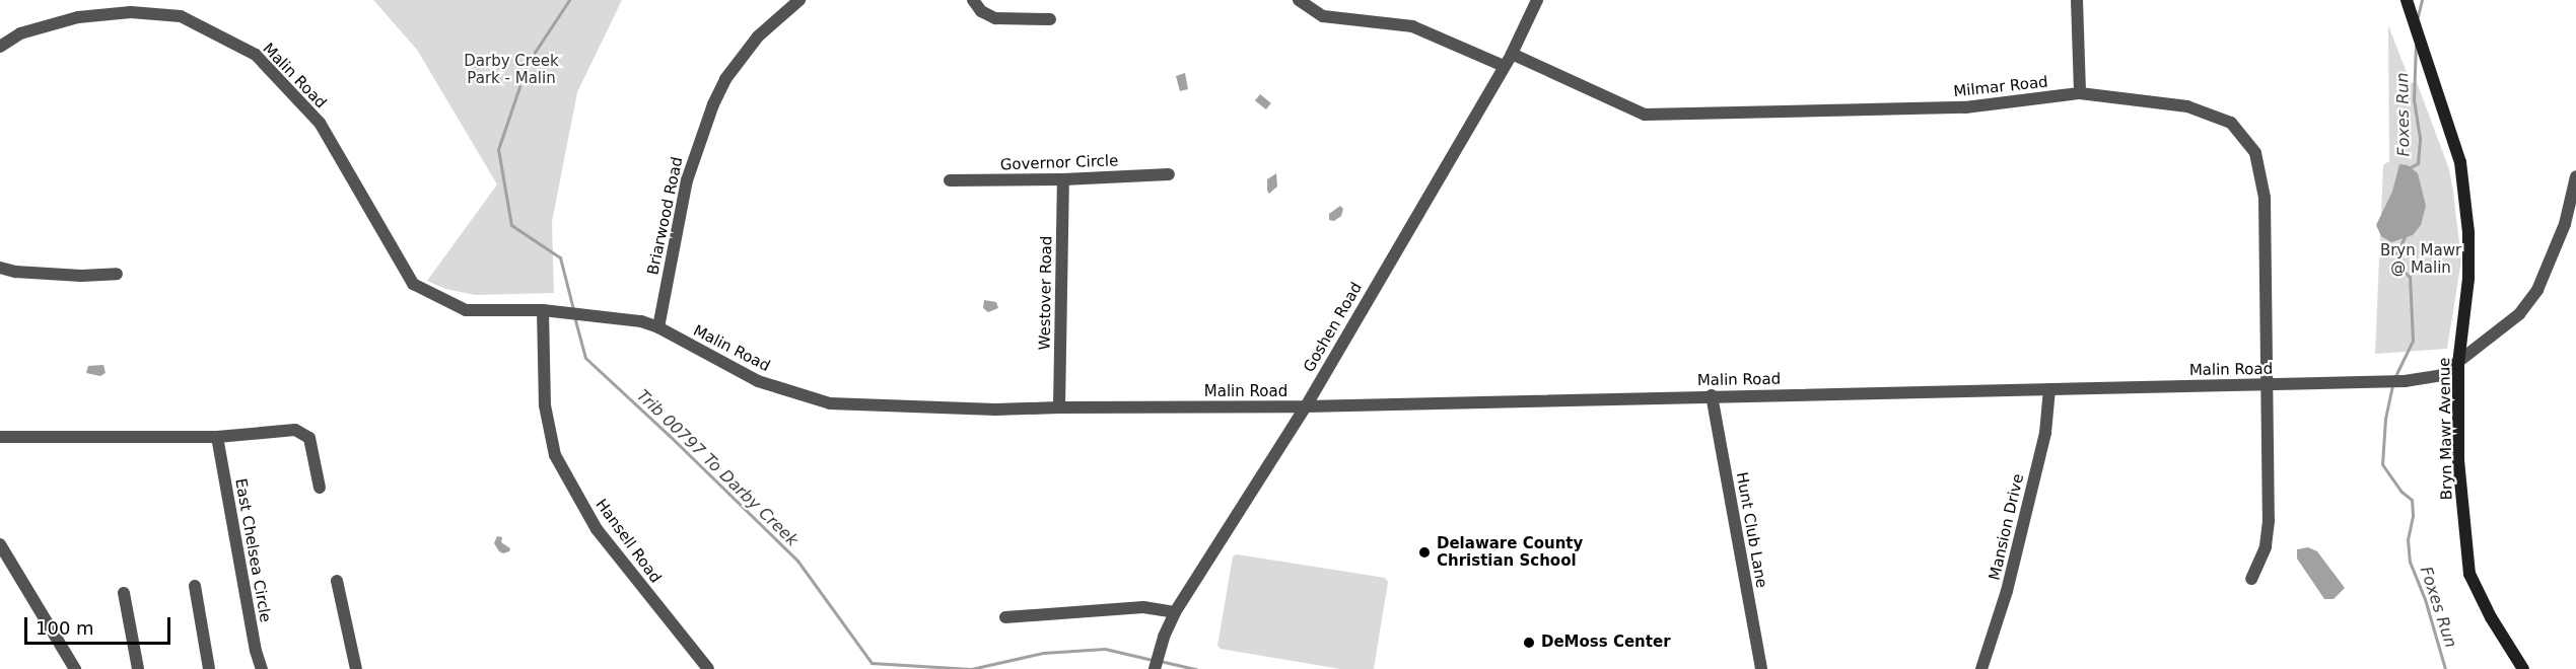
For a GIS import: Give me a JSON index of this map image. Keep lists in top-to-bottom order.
{
  "streets": {
    "main road": ["Bryn Mawr Avenue"],
    "street": [
      "Malin Road",
      "Milmar Road",
      "Governor Circle",
      "Briarwood Road",
      "Westover Road",
      "Goshen Road",
      "Mansion Drive",
      "Hunt Club Lane",
      "Hansell Road",
      "East Chelsea Circle"
    ]
  },
  "crossings": [
    ["Malin Road", "Milmar Road"],
    ["Malin Road", "Briarwood Road"],
    ["Malin Road", "Westover Road"],
    ["Malin Road", "Goshen Road"],
    ["Malin Road", "Bryn Mawr Avenue"],
    ["Malin Road", "Mansion Drive"],
    ["Malin Road", "Hunt Club Lane"],
    ["Malin Road", "Hansell Road"],
    ["Milmar Road", "Goshen Road"],
    ["Governor Circle", "Westover Road"]
  ],
  "water": ["Foxes Run", "Trib 00797 To Darby Creek"],
  "parks": ["Darby Creek Park - Malin", "Bryn Mawr @ Malin"],
  "places": ["Delaware County Christian School", "DeMoss Center"],
  "scale_bar": "100 m"
}
